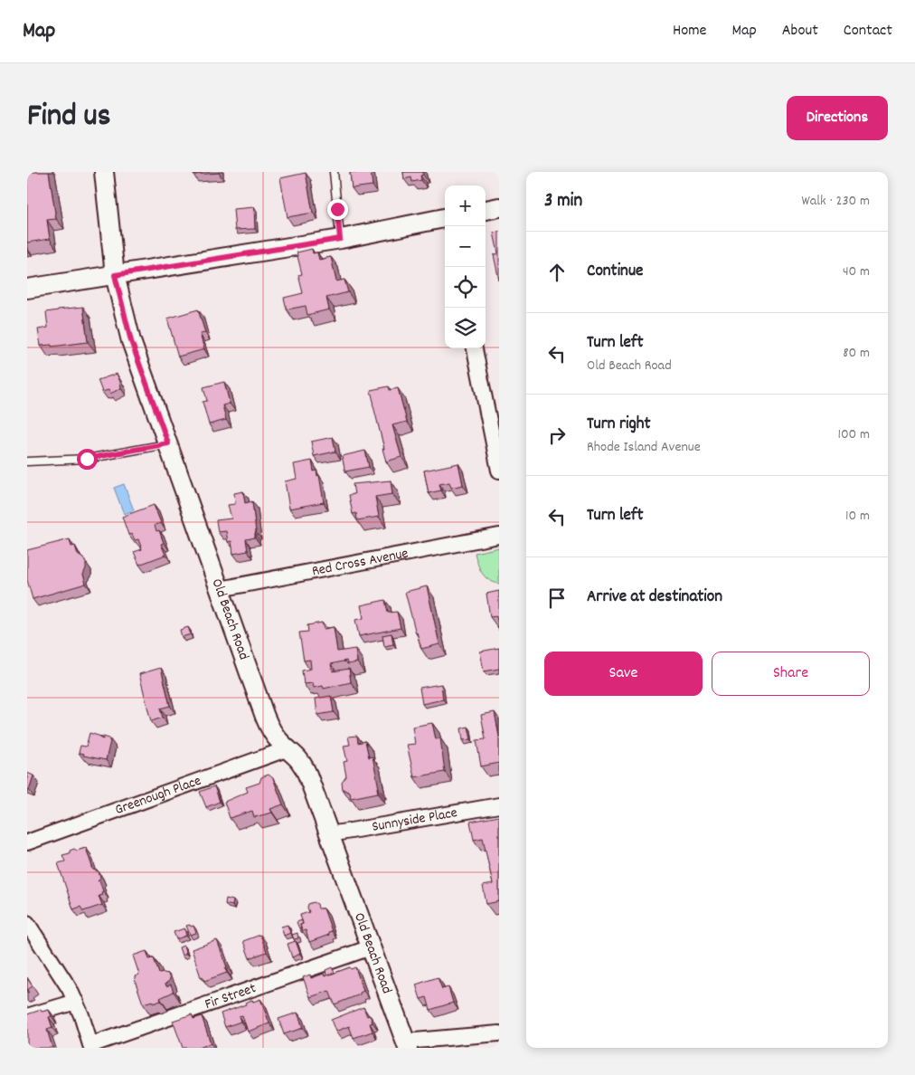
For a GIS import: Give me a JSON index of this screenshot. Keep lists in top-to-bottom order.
{
  "streets": {
    "street": [
      "Red Cross Avenue",
      "Old Beach Road",
      "Greenough Place",
      "Sunnyside Place",
      "Fir Street"
    ]
  },
  "crossings": [
    ["Red Cross Avenue", "Old Beach Road"],
    ["Old Beach Road", "Greenough Place"],
    ["Old Beach Road", "Sunnyside Place"],
    ["Old Beach Road", "Fir Street"]
  ],
  "page": {
    "header": "Map",
    "nav": [
      "Home",
      "Map",
      "About",
      "Contact"
    ],
    "title": "Find us",
    "buttons": [
      "Directions",
      ["Save", "Share"]
    ],
    "heading": ["3 min", "Walk · 230 m"],
    "map_buttons": ["+", "−"],
    "list": [
      ["Continue", "40 m"],
      ["Turn left", "Old Beach Road", "80 m"],
      ["Turn right", "Rhode Island Avenue", "100 m"],
      ["Turn left", "10 m"],
      "Arrive at destination"
    ]
  }
}
